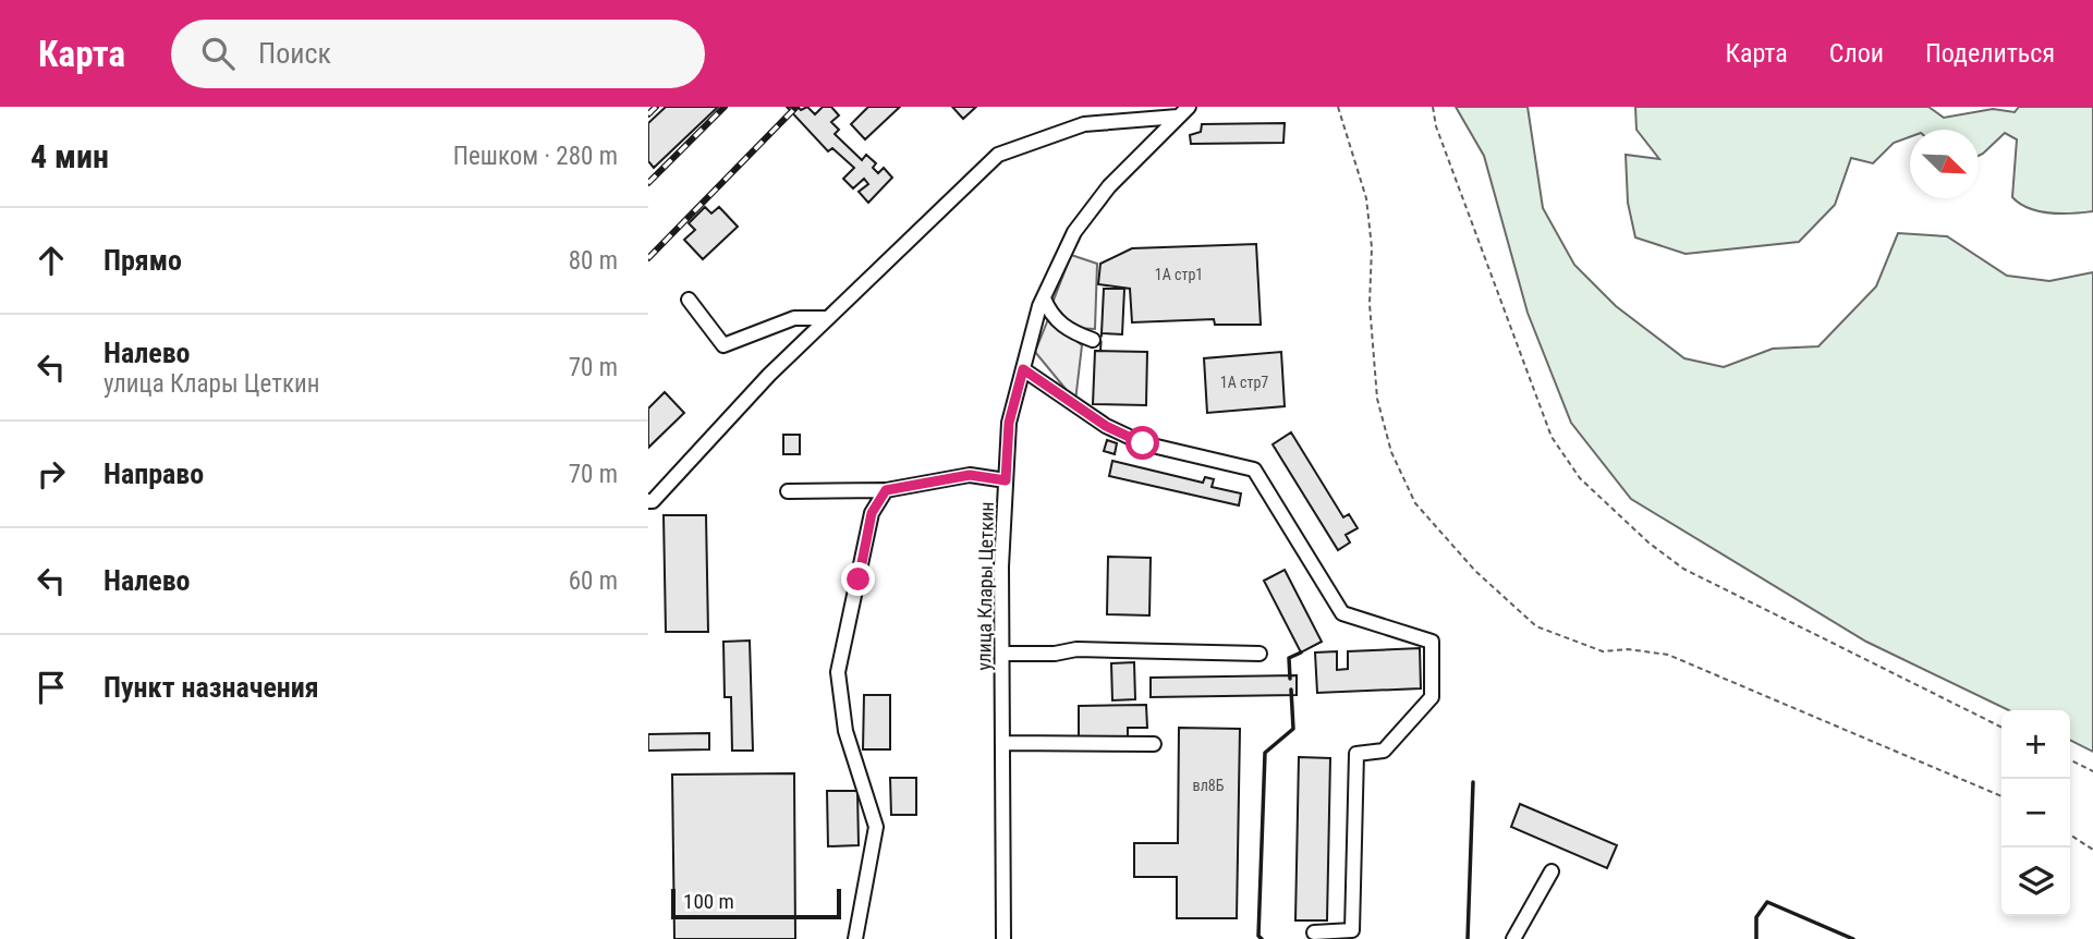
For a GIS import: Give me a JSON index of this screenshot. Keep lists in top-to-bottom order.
{
  "streets": {
    "street": ["улица Клары Цеткин"]
  },
  "house_numbers": ["1А стр1", "1А стр7", "вл8Б"],
  "scale_bar": "100 m",
  "north": "bottom right",
  "page": {
    "header": "Карта",
    "search": "Поиск",
    "nav": ["Карта", "Слои", "Поделиться"],
    "heading": ["4 мин", "Пешком · 280 m"],
    "list": [
      ["Прямо", "80 m"],
      ["Налево", "улица Клары Цеткин", "70 m"],
      ["Направо", "70 m"],
      ["Налево", "60 m"],
      "Пункт назначения"
    ],
    "map_buttons": ["+", "−"],
    "scale": "100 m"
  }
}
